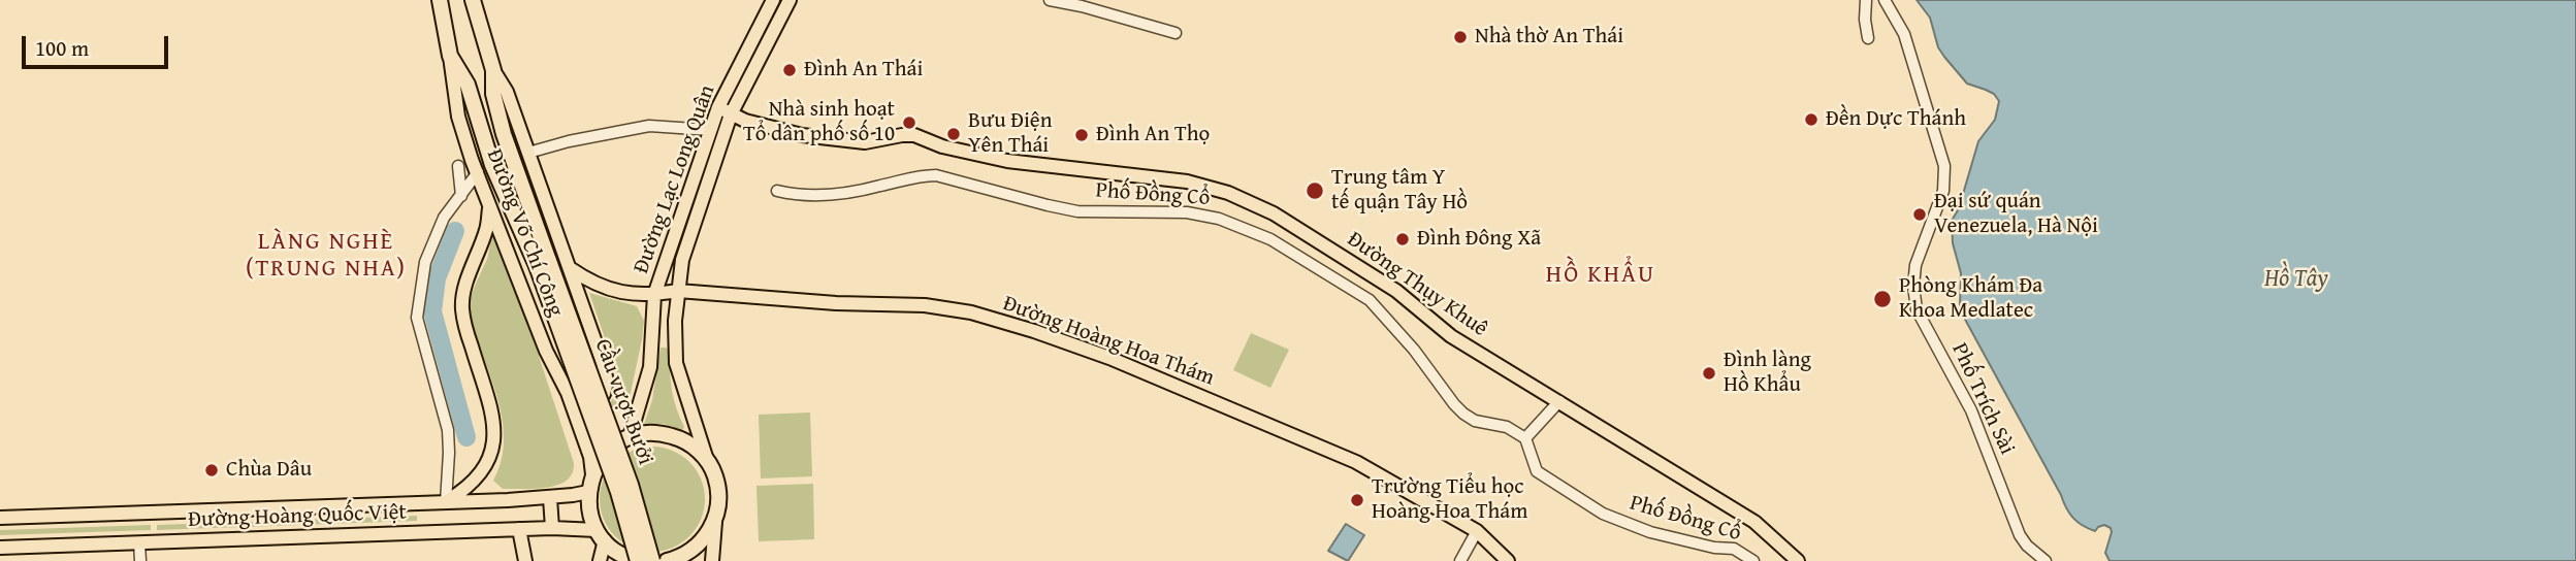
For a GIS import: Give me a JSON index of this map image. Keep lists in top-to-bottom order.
{
  "streets": {
    "highway": ["Đường Võ Chí Công", "Cầu vượt Bưởi"],
    "main road": [
      "Đường Lạc Long Quân",
      "Đường Thụy Khuê",
      "Đường Hoàng Hoa Thám",
      "Đường Hoàng Quốc Việt"
    ],
    "street": ["Phố Đồng Cổ", "Phố Trích Sài"]
  },
  "crossings": [
    ["Đường Lạc Long Quân", "Đường Thụy Khuê"],
    ["Đường Lạc Long Quân", "Đường Hoàng Hoa Thám"],
    ["Đường Võ Chí Công", "Đường Hoàng Hoa Thám"]
  ],
  "districts": ["LÀNG NGHÈ (TRUNG NHA)", "HỒ KHẨU"],
  "water": ["Hồ Tây"],
  "places": [
    "Nhà thờ An Thái",
    "Đình An Thái",
    "Đền Dực Thánh",
    "Nhà sinh hoạt Tổ dân phố số 10",
    "Bưu Điện Yên Thái",
    "Đình An Thọ",
    "Trung tâm Y tế quận Tây Hồ",
    "Đại sứ quán Venezuela, Hà Nội",
    "Đình Đông Xã",
    "Phòng Khám Đa Khoa Medlatec",
    "Đình làng Hồ Khẩu",
    "Chùa Dâu",
    "Trường Tiểu học Hoàng Hoa Thám"
  ],
  "scale_bar": "100 m"
}
